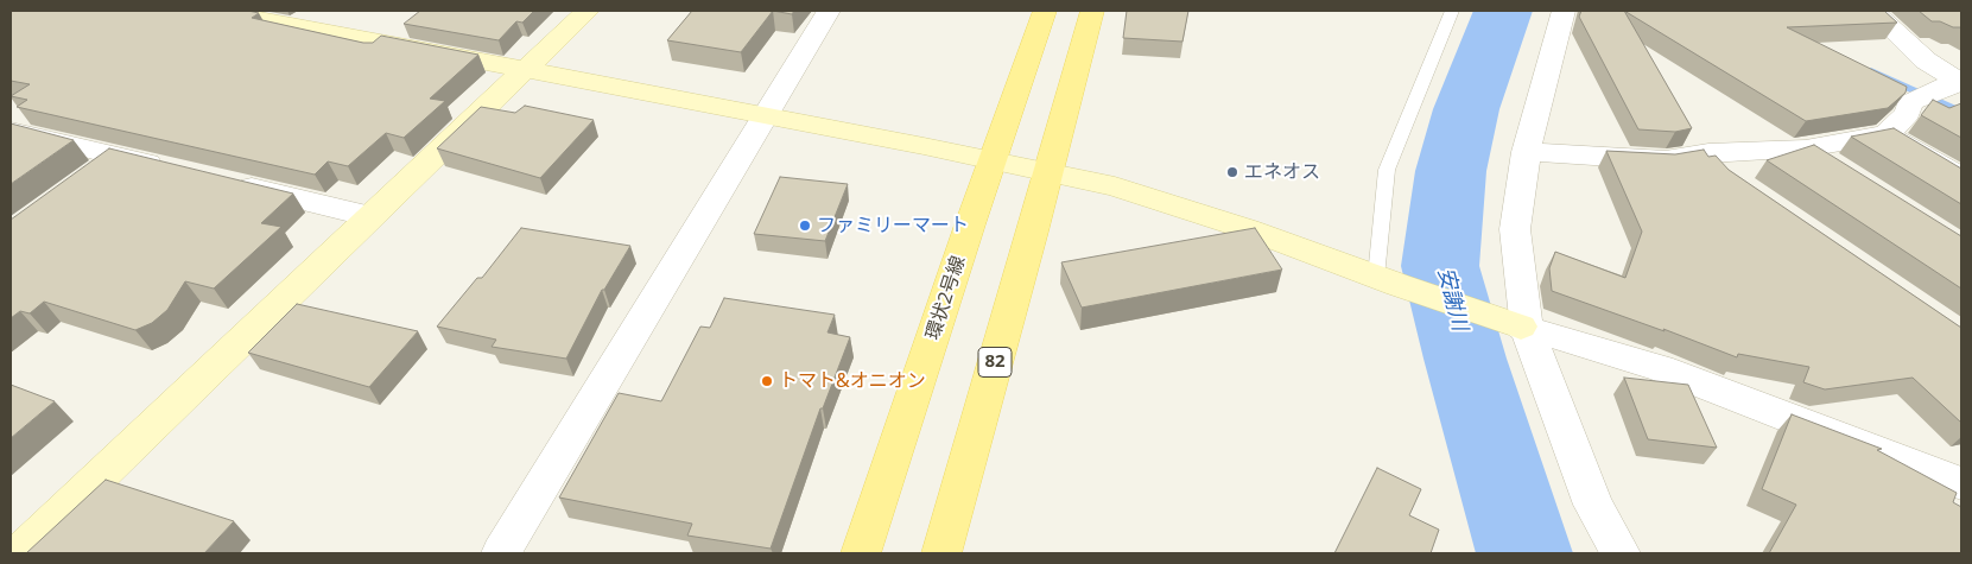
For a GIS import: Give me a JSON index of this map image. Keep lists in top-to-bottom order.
{
  "streets": {
    "main road": ["環状2号線", "82"]
  },
  "water": ["安謝川"],
  "places": ["エネオス", "ファミリーマート", "トマト&オニオン"]
}
